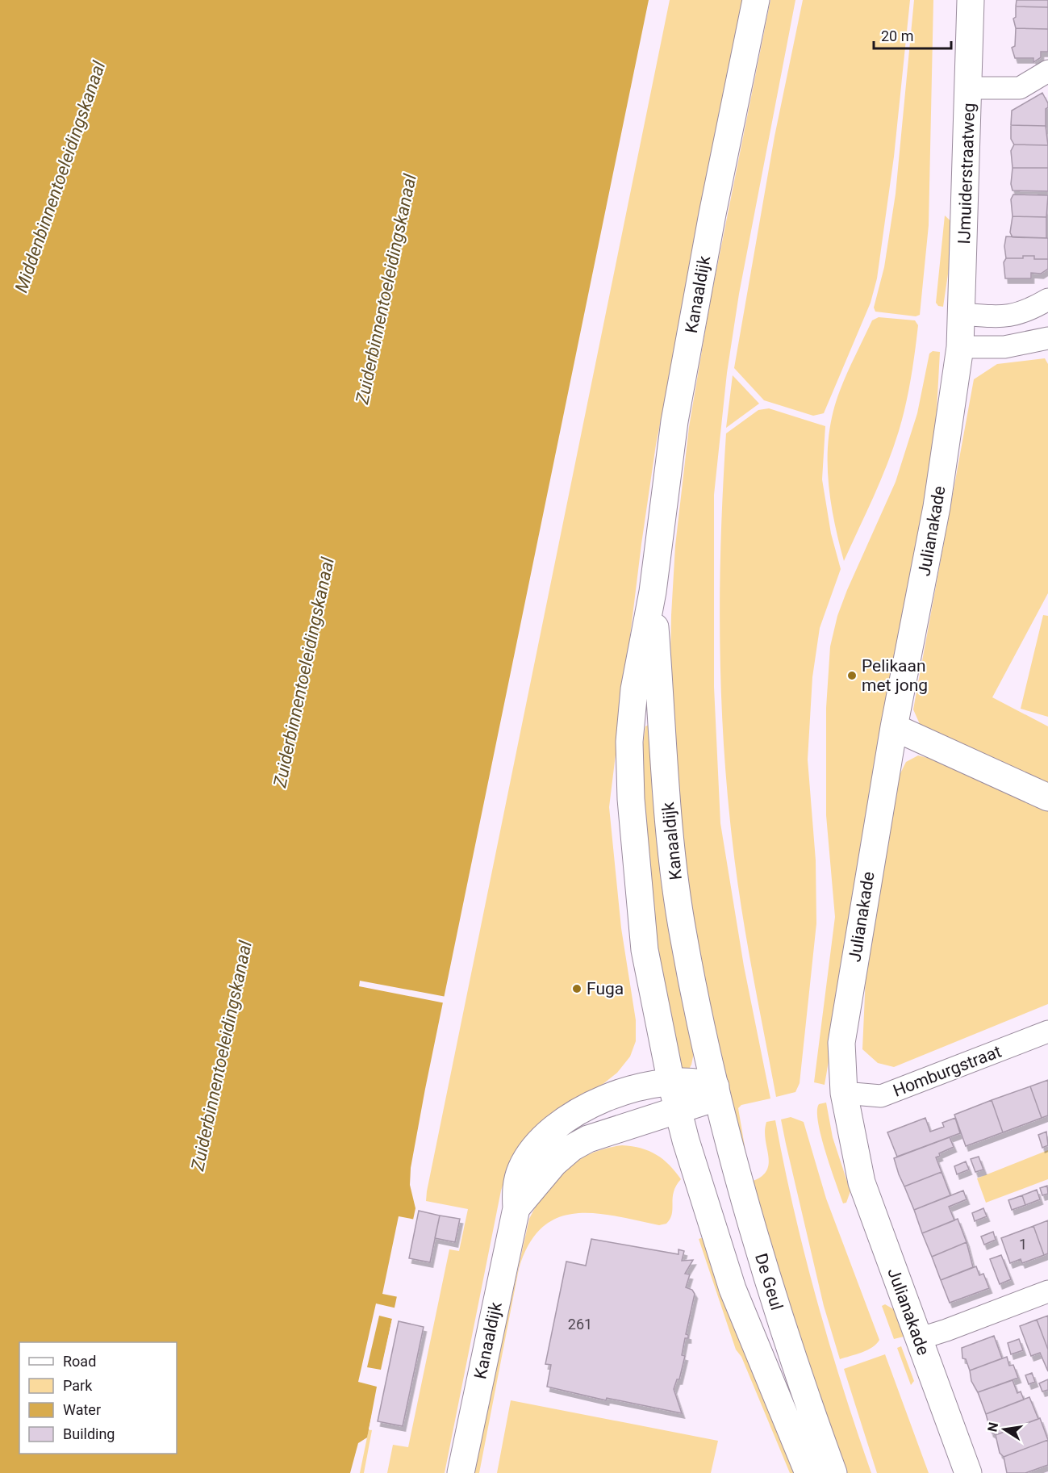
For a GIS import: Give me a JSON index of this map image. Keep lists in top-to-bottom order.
{
  "streets": {
    "street": [
      "IJmuiderstraatweg",
      "Kanaaldijk",
      "Julianakade",
      "Homburgstraat",
      "De Geul"
    ]
  },
  "crossings": [
    ["IJmuiderstraatweg", "Julianakade"],
    ["Kanaaldijk", "De Geul"],
    ["Julianakade", "Homburgstraat"]
  ],
  "water": ["Middenbinnentoeleidingskanaal", "Zuiderbinnentoeleidingskanaal"],
  "places": ["Pelikaan met jong", "Fuga"],
  "house_numbers": ["1", "261"],
  "legend": [
    "Road",
    "Park",
    "Water",
    "Building"
  ],
  "scale_bar": "20 m",
  "north": "left"
}
